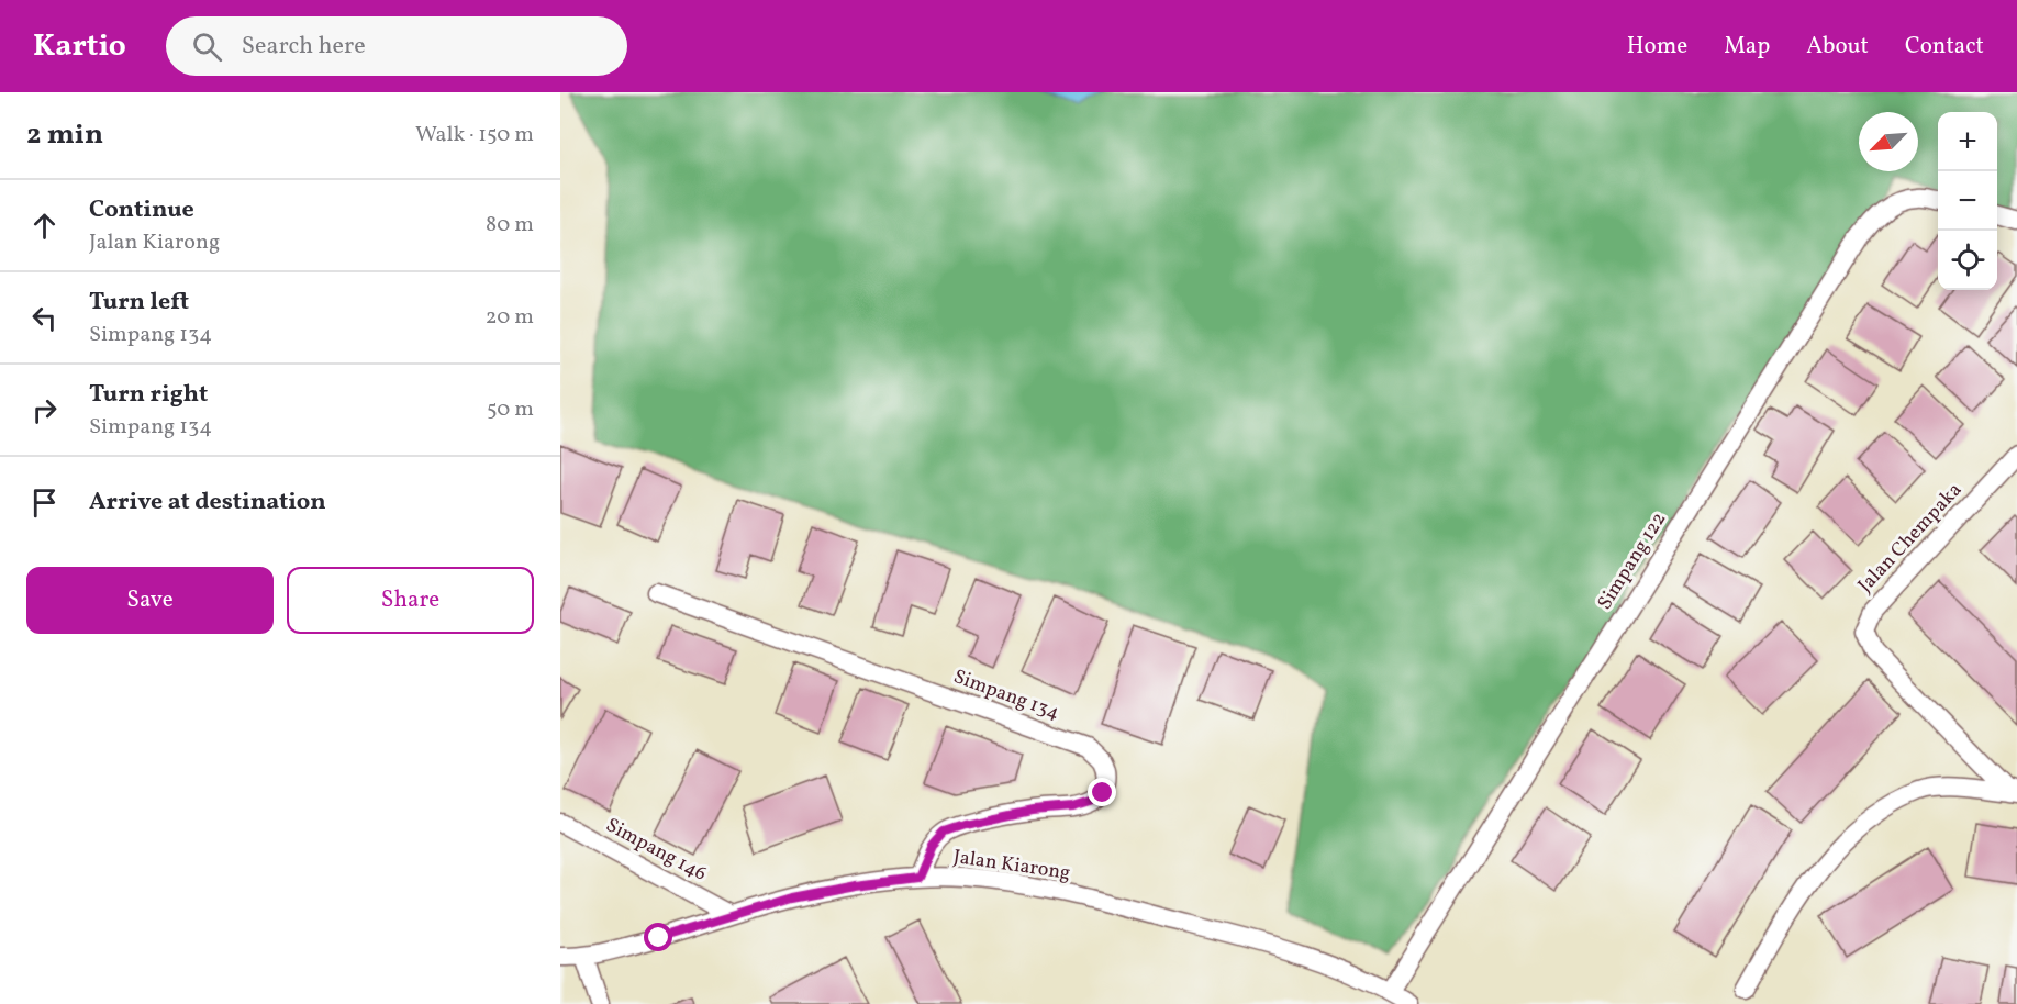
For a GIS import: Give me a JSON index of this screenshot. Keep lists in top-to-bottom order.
{
  "streets": {
    "street": [
      "Jalan Chempaka",
      "Simpang 122",
      "Simpang 134",
      "Simpang 146",
      "Jalan Kiarong"
    ]
  },
  "crossings": [
    ["Simpang 122", "Jalan Kiarong"],
    ["Simpang 134", "Jalan Kiarong"],
    ["Simpang 146", "Jalan Kiarong"]
  ],
  "north": "bottom left",
  "page": {
    "header": "Kartio",
    "search": "Search here",
    "nav": [
      "Home",
      "Map",
      "About",
      "Contact"
    ],
    "heading": ["2 min", "Walk · 150 m"],
    "map_buttons": ["+", "−"],
    "list": [
      ["Continue", "Jalan Kiarong", "80 m"],
      ["Turn left", "Simpang 134", "20 m"],
      ["Turn right", "Simpang 134", "50 m"],
      "Arrive at destination"
    ],
    "buttons": ["Save", "Share"]
  }
}
